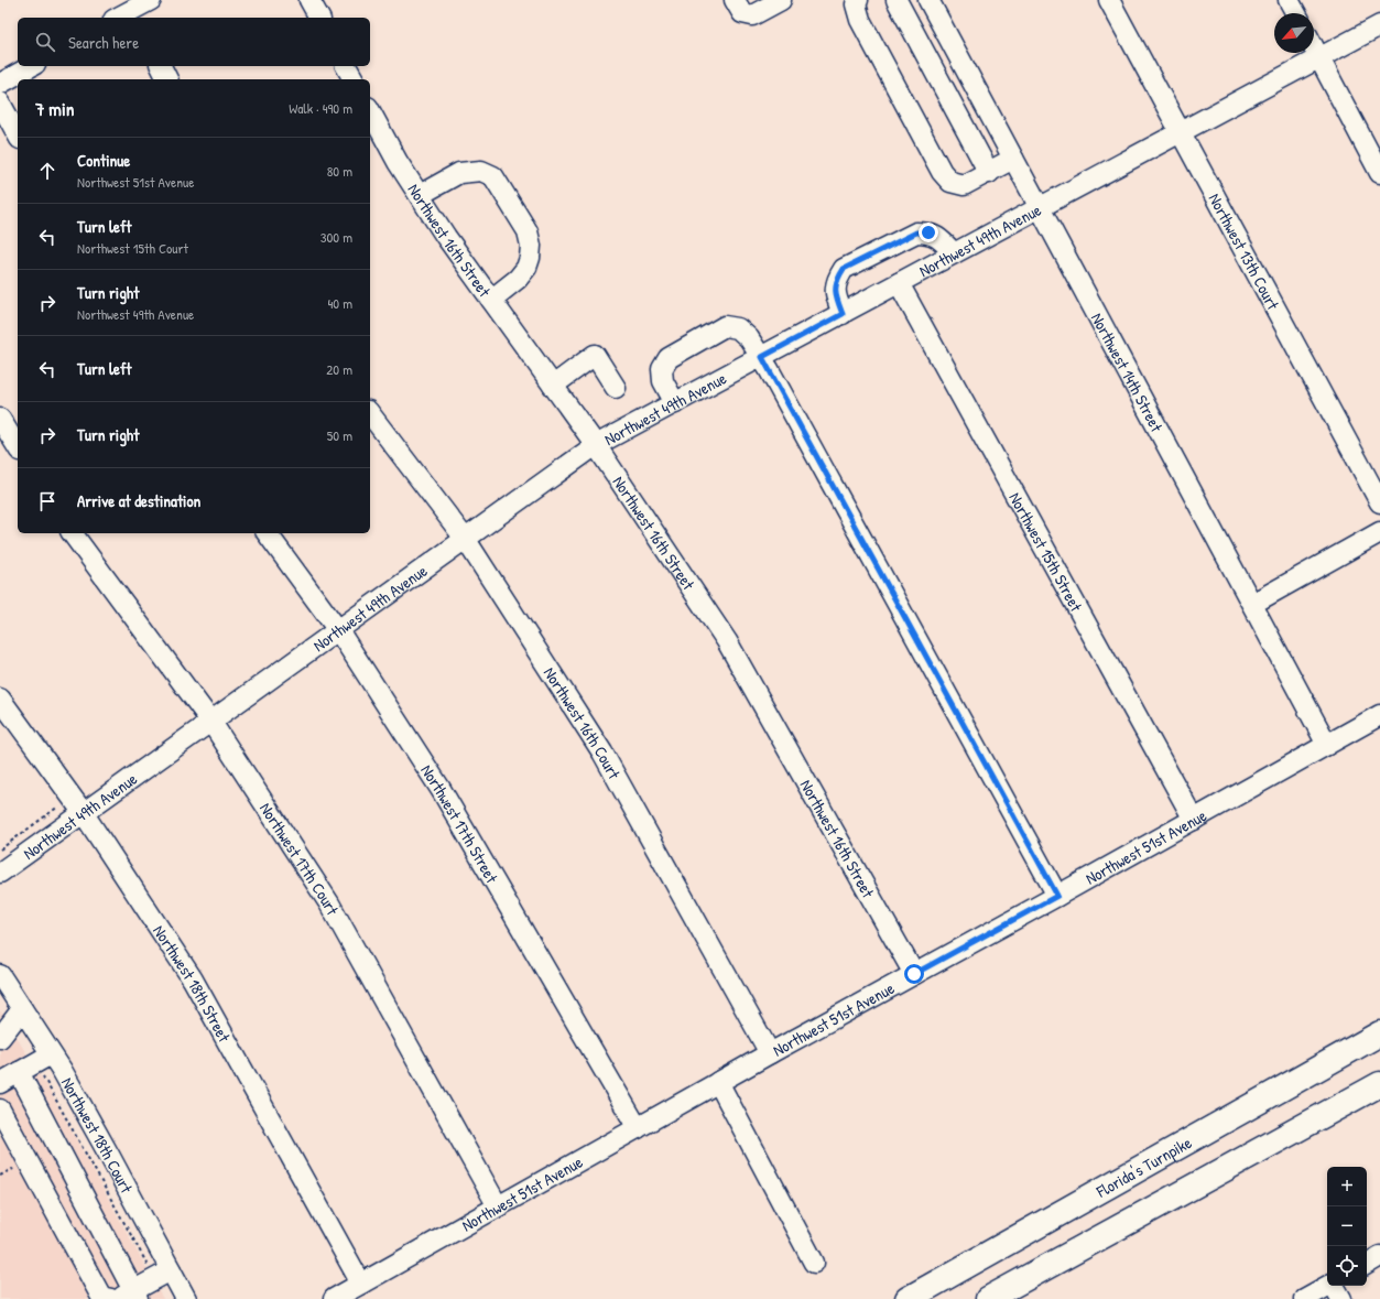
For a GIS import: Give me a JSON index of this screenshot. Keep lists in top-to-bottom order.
{
  "streets": {
    "highway": ["Florida's Turnpike"],
    "street": [
      "Northwest 16th Street",
      "Northwest 49th Avenue",
      "Northwest 13th Court",
      "Northwest 14th Street",
      "Northwest 15th Street",
      "Northwest 16th Court",
      "Northwest 17th Street",
      "Northwest 51st Avenue",
      "Northwest 17th Court",
      "Northwest 18th Street",
      "Northwest 18th Court"
    ]
  },
  "crossings": [
    ["Northwest 16th Street", "Northwest 49th Avenue"],
    ["Northwest 16th Street", "Northwest 51st Avenue"],
    ["Northwest 49th Avenue", "Northwest 13th Court"],
    ["Northwest 49th Avenue", "Northwest 14th Street"],
    ["Northwest 49th Avenue", "Northwest 15th Street"],
    ["Northwest 49th Avenue", "Northwest 16th Court"],
    ["Northwest 49th Avenue", "Northwest 17th Street"],
    ["Northwest 49th Avenue", "Northwest 17th Court"],
    ["Northwest 49th Avenue", "Northwest 18th Street"],
    ["Northwest 14th Street", "Northwest 51st Avenue"],
    ["Northwest 15th Street", "Northwest 51st Avenue"],
    ["Northwest 16th Court", "Northwest 51st Avenue"],
    ["Northwest 17th Street", "Northwest 51st Avenue"],
    ["Northwest 51st Avenue", "Northwest 17th Court"],
    ["Northwest 51st Avenue", "Northwest 18th Street"]
  ],
  "north": "bottom left",
  "page": {
    "search": "Search here",
    "heading": ["7 min", "Walk · 490 m"],
    "list": [
      ["Continue", "Northwest 51st Avenue", "80 m"],
      ["Turn left", "Northwest 15th Court", "300 m"],
      ["Turn right", "Northwest 49th Avenue", "40 m"],
      ["Turn left", "20 m"],
      ["Turn right", "50 m"],
      "Arrive at destination"
    ],
    "map_buttons": ["+", "−"]
  }
}
